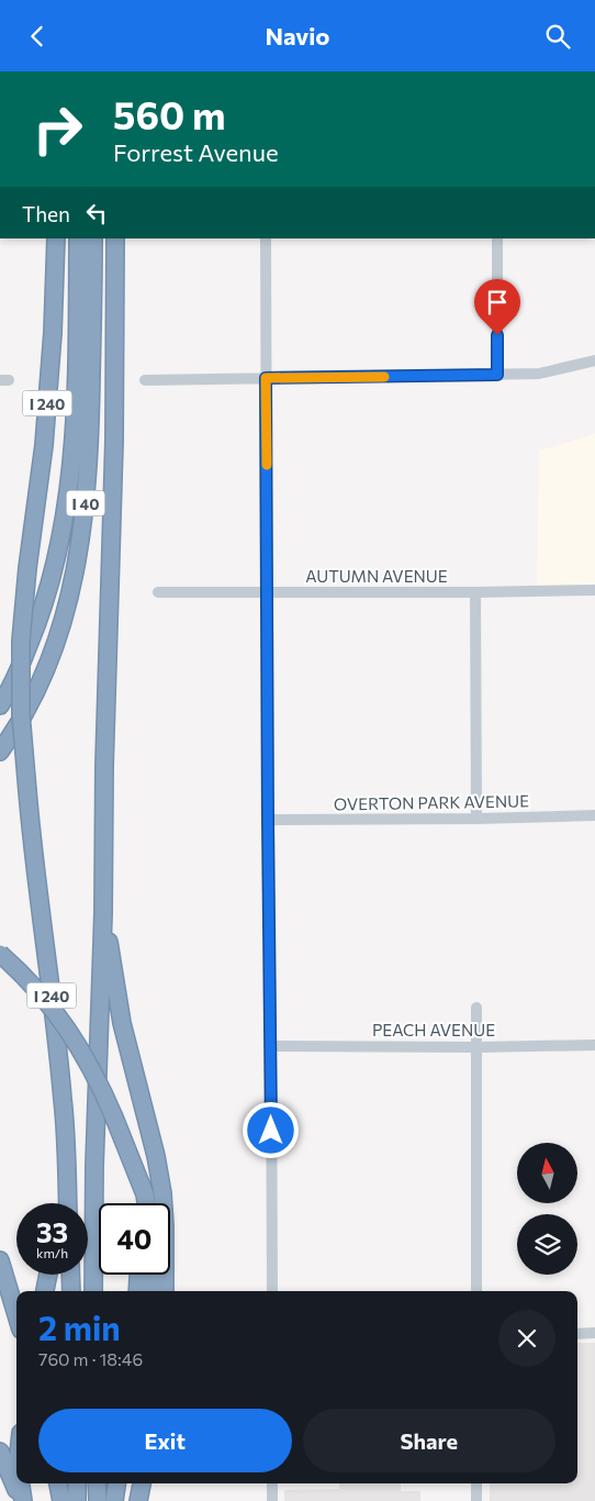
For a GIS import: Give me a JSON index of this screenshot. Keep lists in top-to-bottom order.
{
  "streets": {
    "highway": ["I 240", "I 40"],
    "street": ["AUTUMN AVENUE", "OVERTON PARK AVENUE", "PEACH AVENUE"]
  },
  "north": "top",
  "page": {
    "header": "Navio",
    "turn": ["560 m", "Forrest Avenue"],
    "then": "Then",
    "speed": "33 km/h",
    "limit": "40",
    "heading": ["2 min", "760 m · 18:46"],
    "buttons": ["Exit", "Share"]
  }
}
